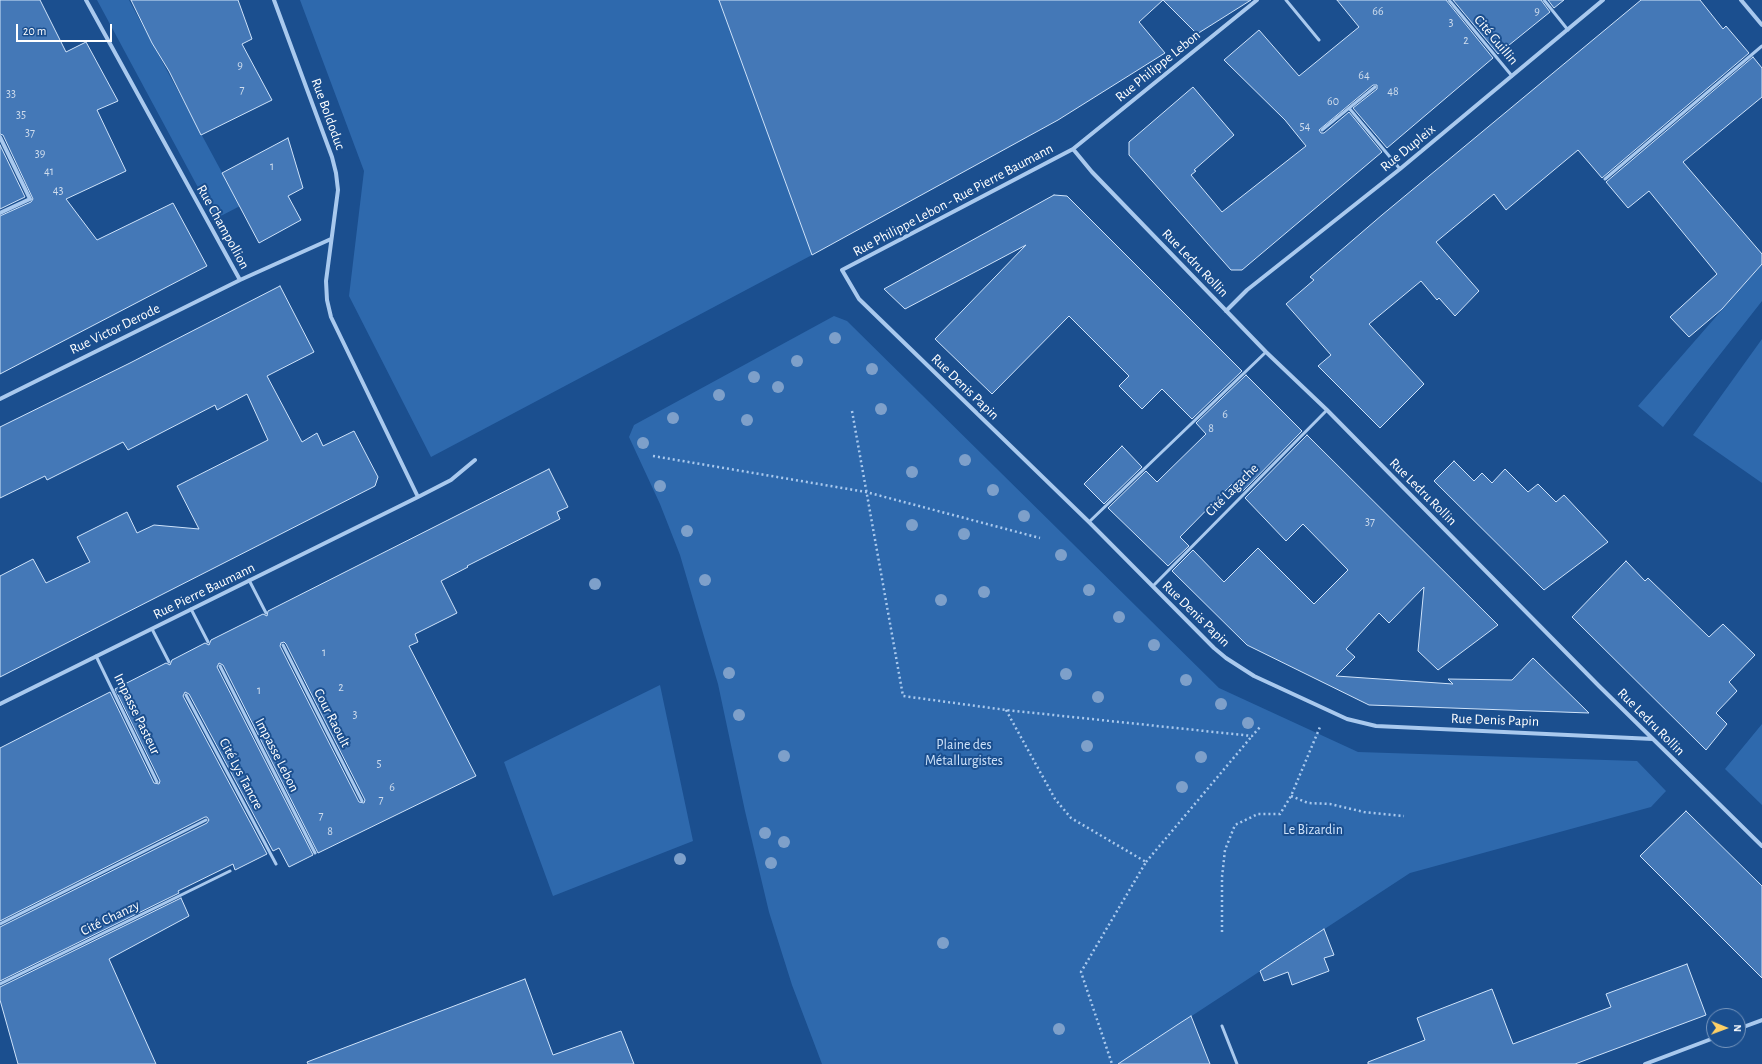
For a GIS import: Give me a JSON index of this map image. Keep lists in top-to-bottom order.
{
  "streets": {
    "street": [
      "Rue Philippe Lebon",
      "Rue Boldoduc",
      "Rue Dupleix",
      "Rue Philippe Lebon - Rue Pierre Baumann",
      "Rue Champollion",
      "Rue Ledru Rollin",
      "Rue Victor Derode",
      "Rue Denis Papin",
      "Rue Pierre Baumann"
    ],
    "lane": [
      "Cité Guillin",
      "Cité Lagache",
      "Impasse Pasteur",
      "Cour Raoult",
      "Impasse Lebon",
      "Cité Lys Tancre",
      "Cité Chanzy"
    ]
  },
  "crossings": [
    ["Cité Guillin", "Rue Dupleix"],
    ["Rue Philippe Lebon", "Rue Philippe Lebon - Rue Pierre Baumann"],
    ["Rue Philippe Lebon", "Rue Ledru Rollin"],
    ["Rue Boldoduc", "Rue Champollion"],
    ["Rue Dupleix", "Rue Ledru Rollin"],
    ["Rue Philippe Lebon - Rue Pierre Baumann", "Rue Ledru Rollin"],
    ["Rue Philippe Lebon - Rue Pierre Baumann", "Rue Denis Papin"],
    ["Rue Champollion", "Rue Victor Derode"],
    ["Rue Ledru Rollin", "Rue Denis Papin"],
    ["Rue Ledru Rollin", "Cité Lagache"],
    ["Rue Denis Papin", "Cité Lagache"],
    ["Rue Pierre Baumann", "Impasse Pasteur"]
  ],
  "parks": ["Plaine des Métallurgistes", "Le Bizardin"],
  "house_numbers": [
    "66",
    "9",
    "3",
    "2",
    "9",
    "64",
    "7",
    "48",
    "33",
    "60",
    "35",
    "54",
    "37",
    "39",
    "1",
    "41",
    "43",
    "6",
    "8",
    "37",
    "1",
    "2",
    "1",
    "3",
    "5",
    "6",
    "7",
    "7",
    "8"
  ],
  "scale_bar": "20 m",
  "north": "right"
}
